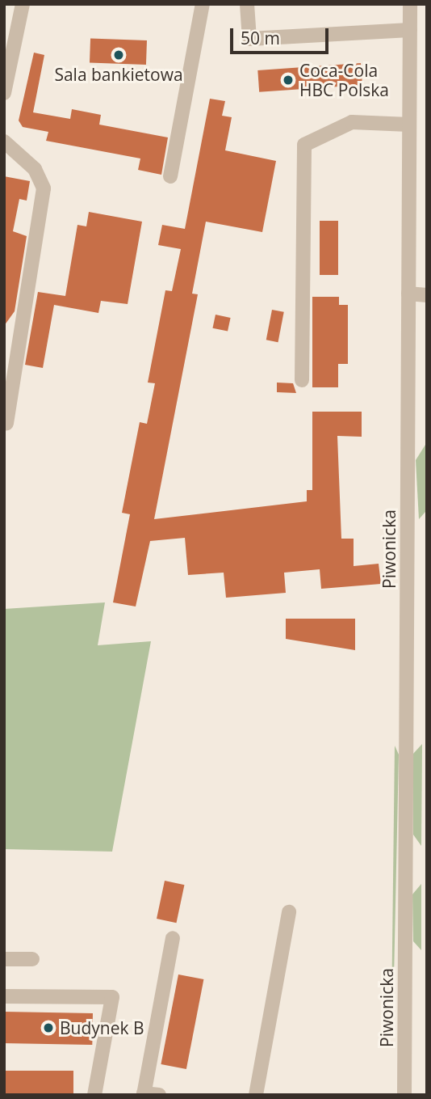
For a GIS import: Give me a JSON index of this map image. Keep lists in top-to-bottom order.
{
  "streets": {
    "street": ["Piwonicka"]
  },
  "places": ["Sala bankietowa", "Coca-Cola HBC Polska", "Budynek B"],
  "scale_bar": "50 m"
}
